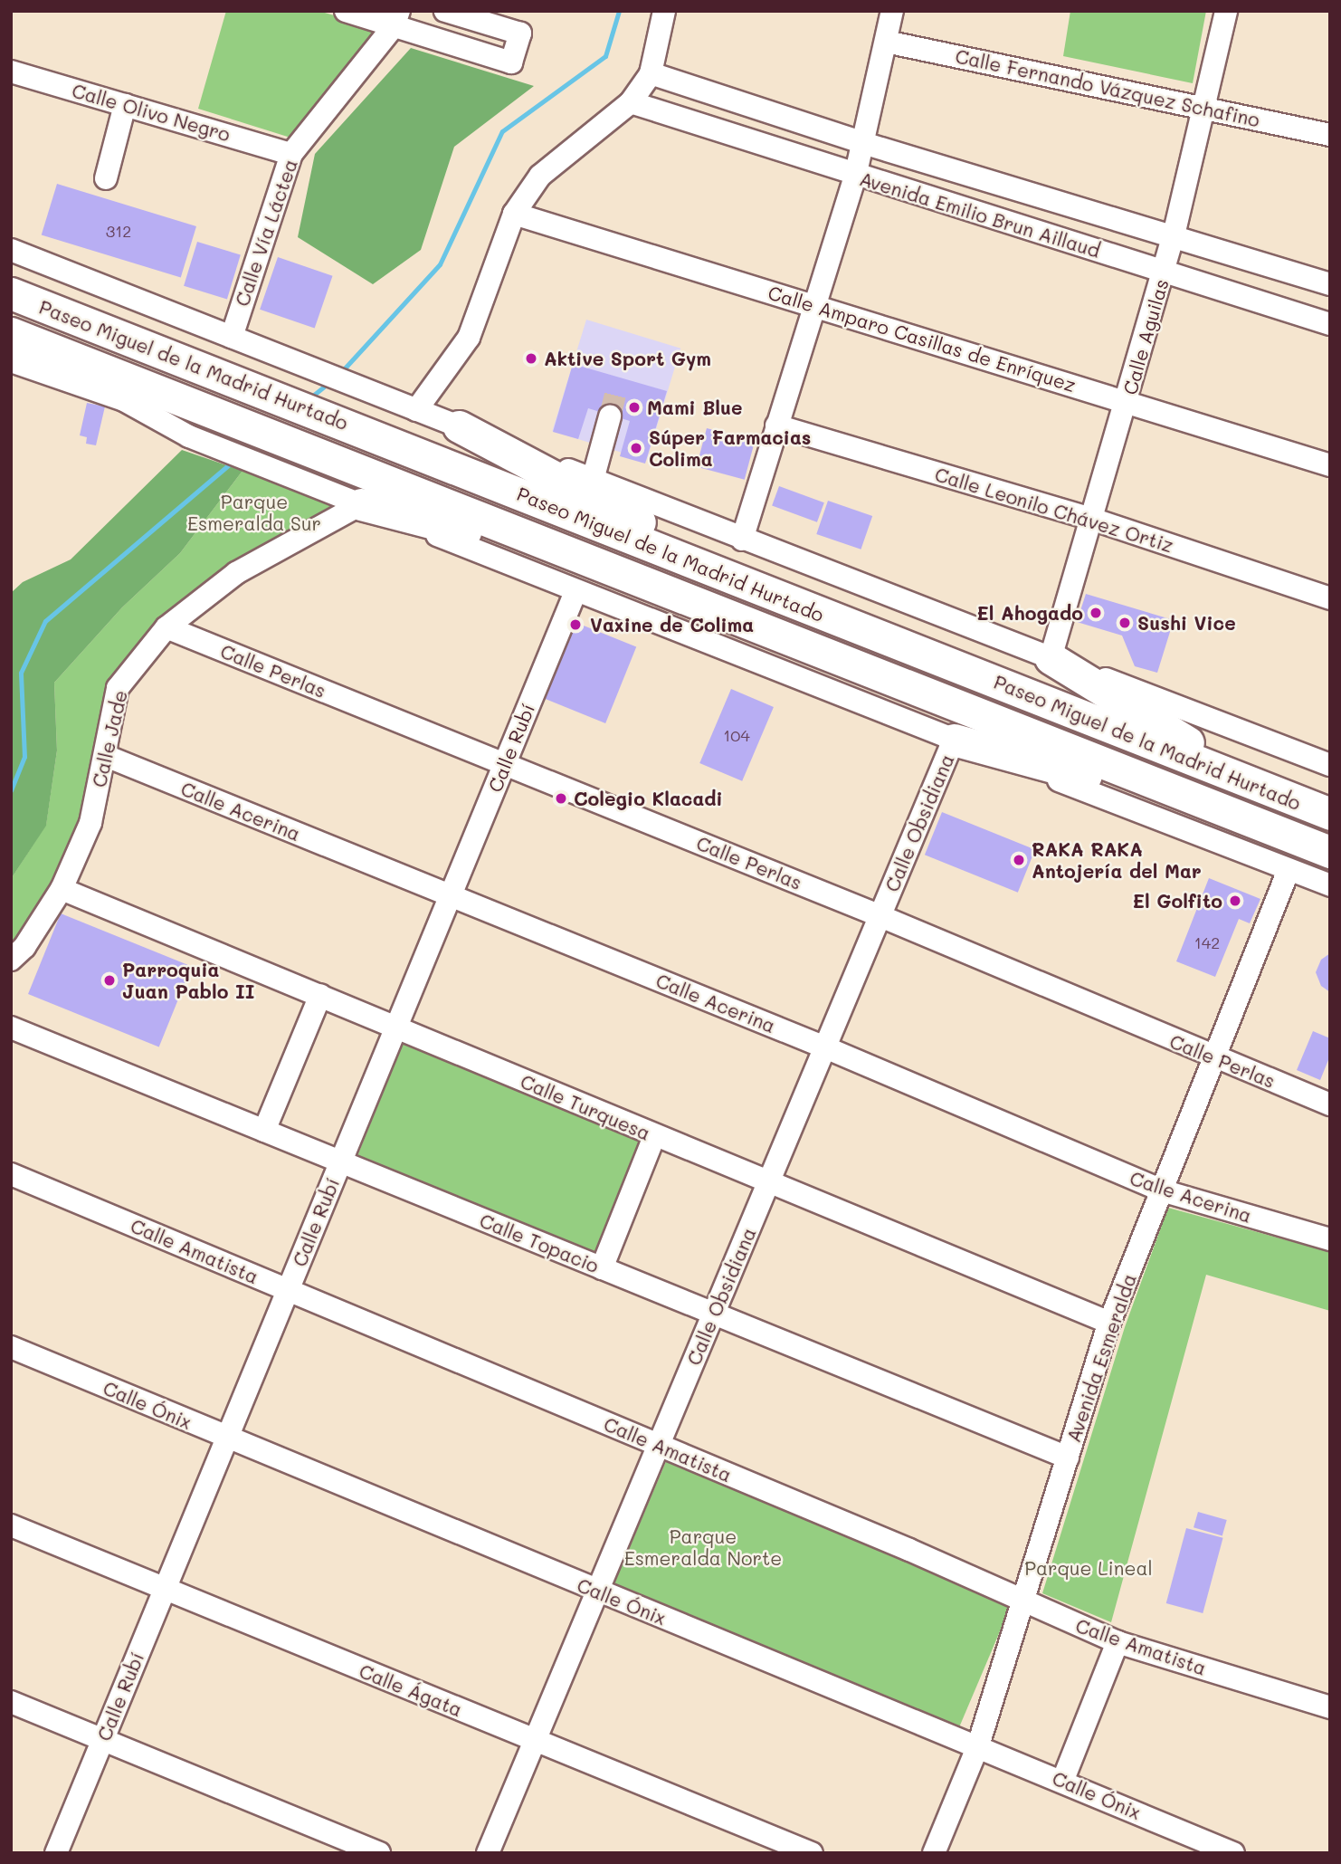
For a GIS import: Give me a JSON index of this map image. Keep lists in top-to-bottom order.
{
  "streets": {
    "highway": ["Paseo Miguel de la Madrid Hurtado"],
    "street": [
      "Calle Fernando Vázquez Schafino",
      "Calle Olivo Negro",
      "Avenida Emilio Brun Aillaud",
      "Calle Vía Láctea",
      "Calle Aguilas",
      "Calle Amparo Casillas de Enríquez",
      "Calle Leonilo Chávez Ortiz",
      "Calle Perlas",
      "Calle Jade",
      "Calle Rubí",
      "Calle Acerina",
      "Calle Obsidiana",
      "Calle Turquesa",
      "Calle Topacio",
      "Calle Amatista",
      "Avenida Esmeralda",
      "Calle Ónix",
      "Calle Ágata"
    ]
  },
  "crossings": [
    ["Calle Fernando Vázquez Schafino", "Calle Aguilas"],
    ["Calle Olivo Negro", "Calle Vía Láctea"],
    ["Avenida Emilio Brun Aillaud", "Calle Aguilas"],
    ["Calle Aguilas", "Calle Amparo Casillas de Enríquez"],
    ["Calle Aguilas", "Calle Leonilo Chávez Ortiz"],
    ["Calle Perlas", "Calle Jade"],
    ["Calle Perlas", "Calle Rubí"],
    ["Calle Perlas", "Calle Obsidiana"],
    ["Calle Perlas", "Avenida Esmeralda"],
    ["Calle Jade", "Calle Acerina"],
    ["Calle Jade", "Calle Turquesa"],
    ["Calle Rubí", "Calle Acerina"],
    ["Calle Rubí", "Calle Turquesa"],
    ["Calle Rubí", "Calle Topacio"],
    ["Calle Rubí", "Calle Amatista"],
    ["Calle Rubí", "Calle Ónix"],
    ["Calle Rubí", "Calle Ágata"],
    ["Calle Acerina", "Calle Obsidiana"],
    ["Calle Acerina", "Avenida Esmeralda"],
    ["Calle Obsidiana", "Calle Turquesa"],
    ["Calle Obsidiana", "Calle Topacio"],
    ["Calle Obsidiana", "Calle Amatista"],
    ["Calle Obsidiana", "Calle Ónix"],
    ["Calle Obsidiana", "Calle Ágata"],
    ["Calle Turquesa", "Avenida Esmeralda"],
    ["Calle Topacio", "Avenida Esmeralda"],
    ["Calle Amatista", "Avenida Esmeralda"],
    ["Avenida Esmeralda", "Calle Ónix"]
  ],
  "parks": ["Parque Esmeralda Sur", "Parque Esmeralda Norte", "Parque Lineal"],
  "places": [
    "Aktive Sport Gym",
    "Mami Blue",
    "Súper Farmacias Colima",
    "El Ahogado",
    "Sushi Vice",
    "Vaxine de Colima",
    "Colegio Klacadi",
    "RAKA RAKA Antojería del Mar",
    "El Golfito",
    "Parroquia Juan Pablo II"
  ],
  "house_numbers": ["312", "104", "142"]
}
